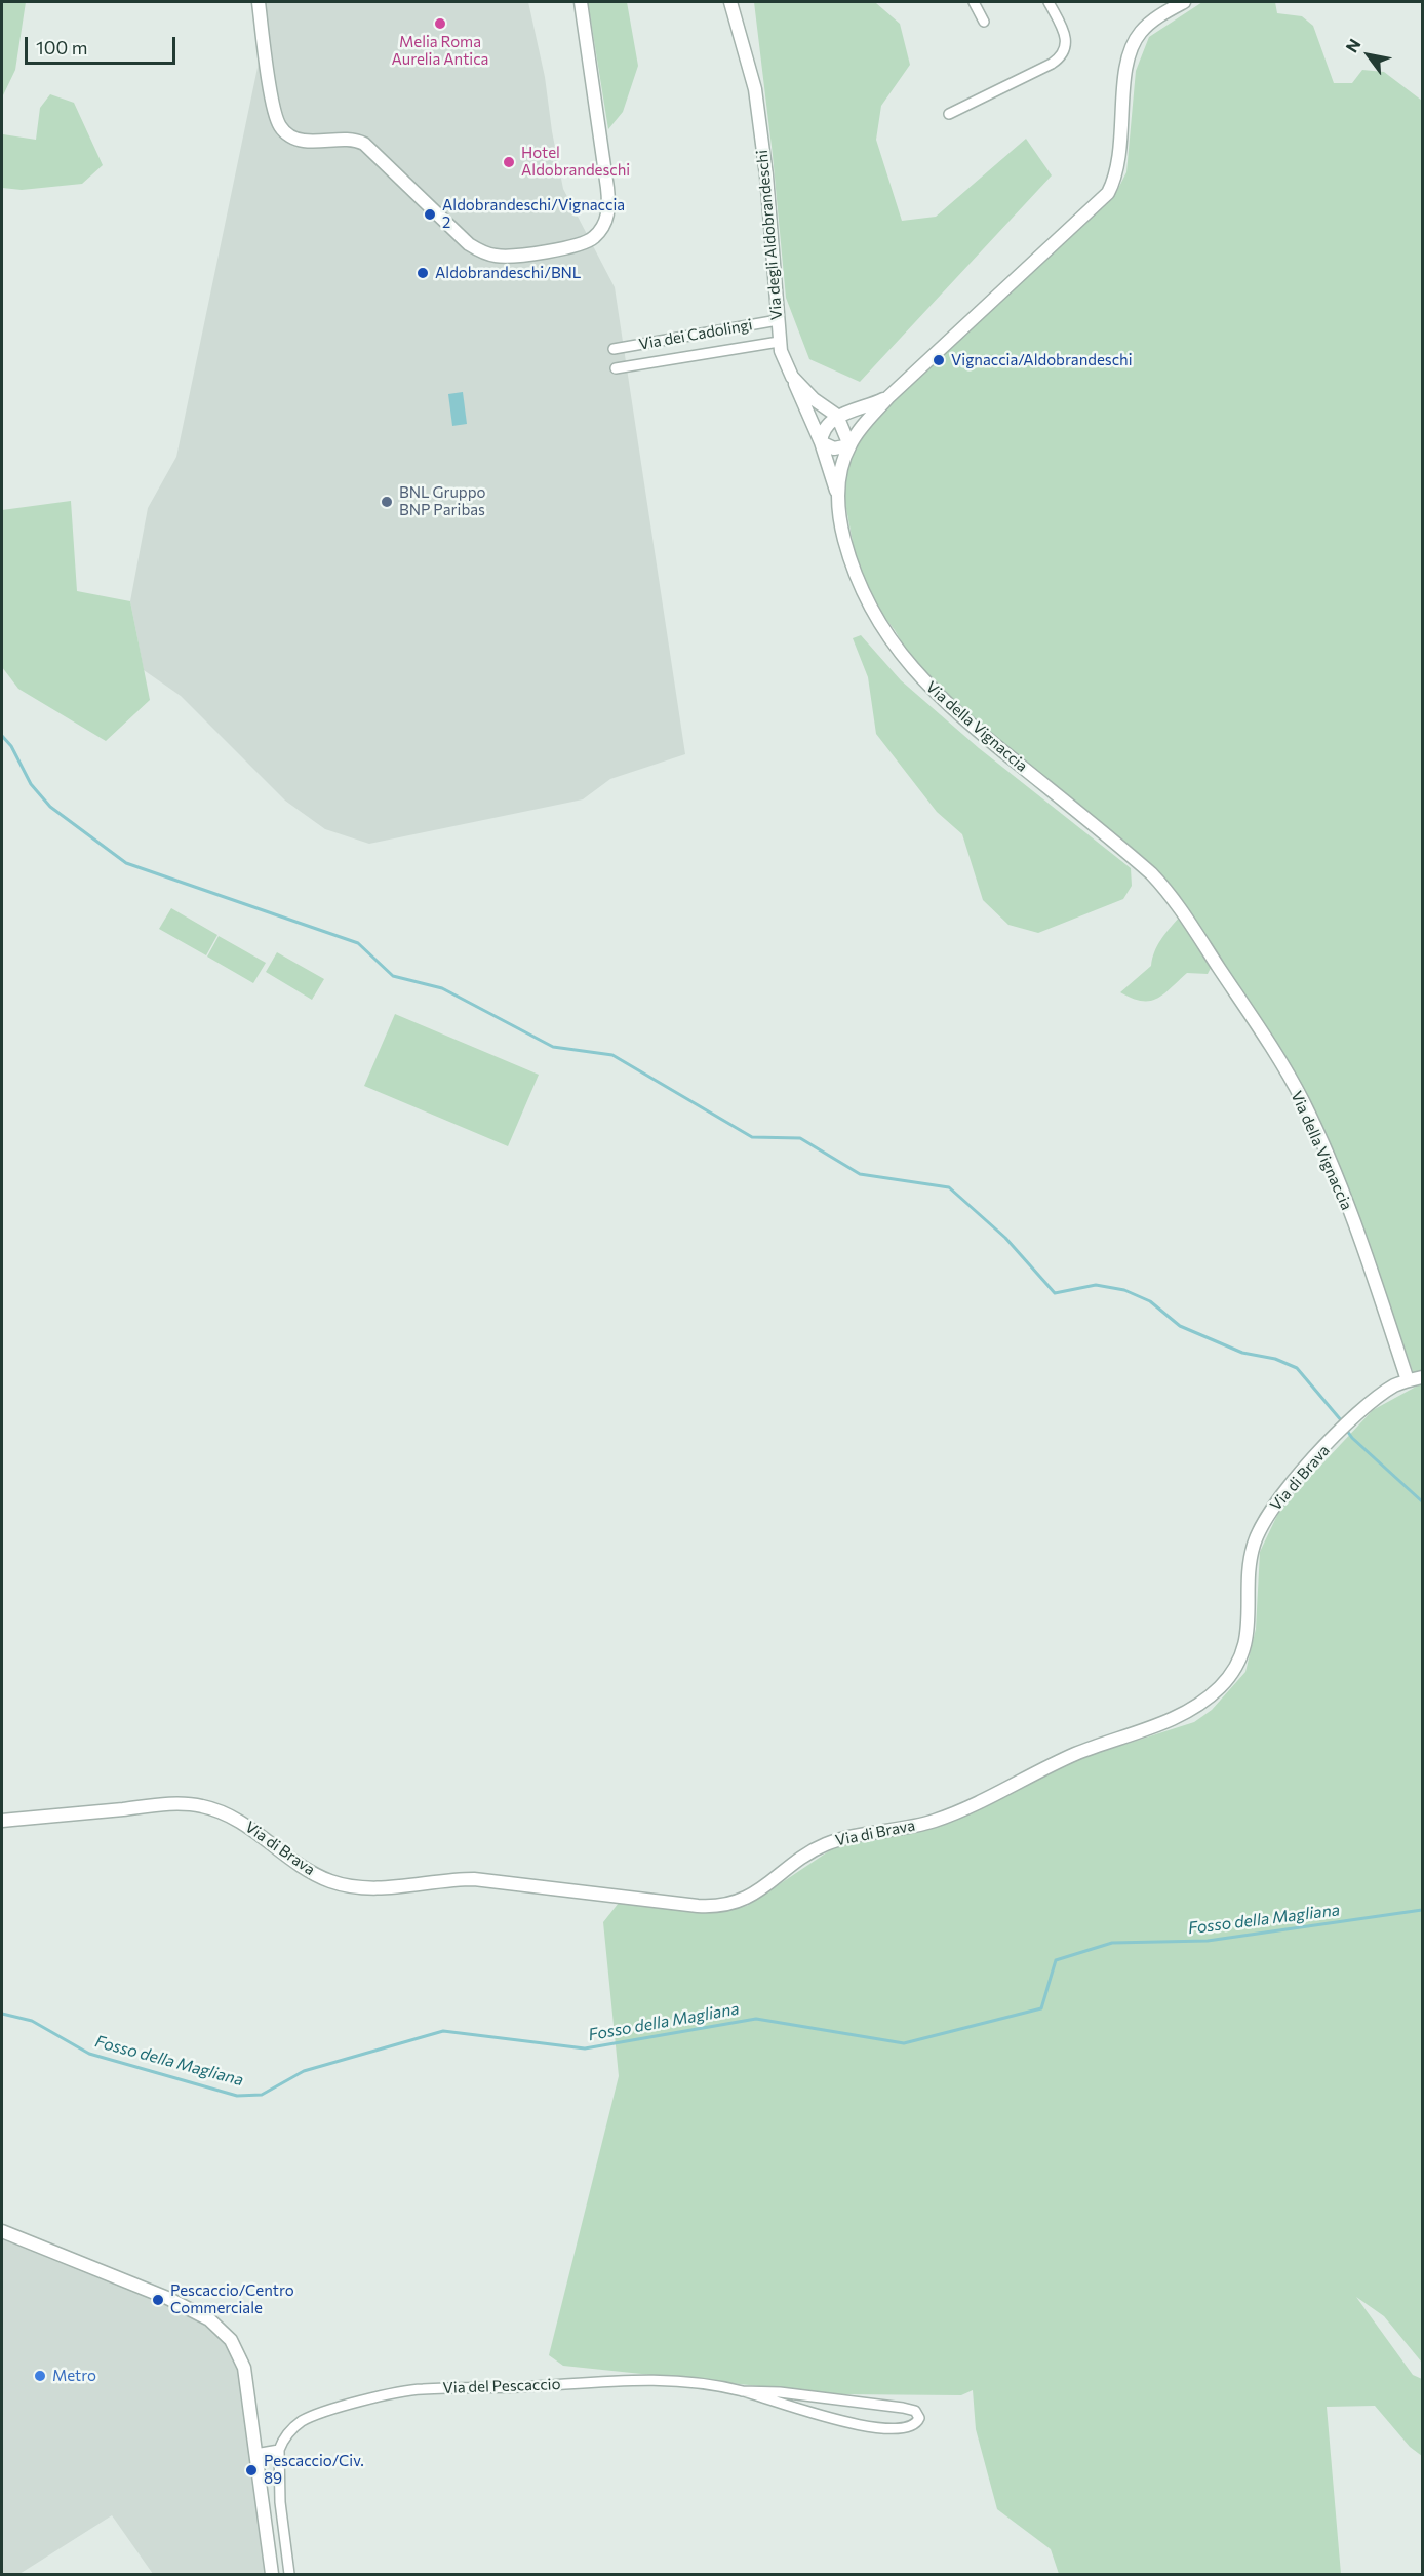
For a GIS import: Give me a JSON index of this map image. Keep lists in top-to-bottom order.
{
  "streets": {
    "street": [
      "Via degli Aldobrandeschi",
      "Via dei Cadolingi",
      "Via della Vignaccia",
      "Via di Brava",
      "Via del Pescaccio"
    ]
  },
  "crossings": [
    ["Via degli Aldobrandeschi", "Via dei Cadolingi"],
    ["Via della Vignaccia", "Via di Brava"]
  ],
  "water": ["Fosso della Magliana"],
  "places": [
    "Melia Roma Aurelia Antica",
    "Hotel Aldobrandeschi",
    "Aldobrandeschi/Vignaccia 2",
    "Aldobrandeschi/BNL",
    "Vignaccia/Aldobrandeschi",
    "BNL Gruppo BNP Paribas",
    "Pescaccio/Centro Commerciale",
    "Metro",
    "Pescaccio/Civ. 89"
  ],
  "scale_bar": "100 m",
  "north": "top left"
}
